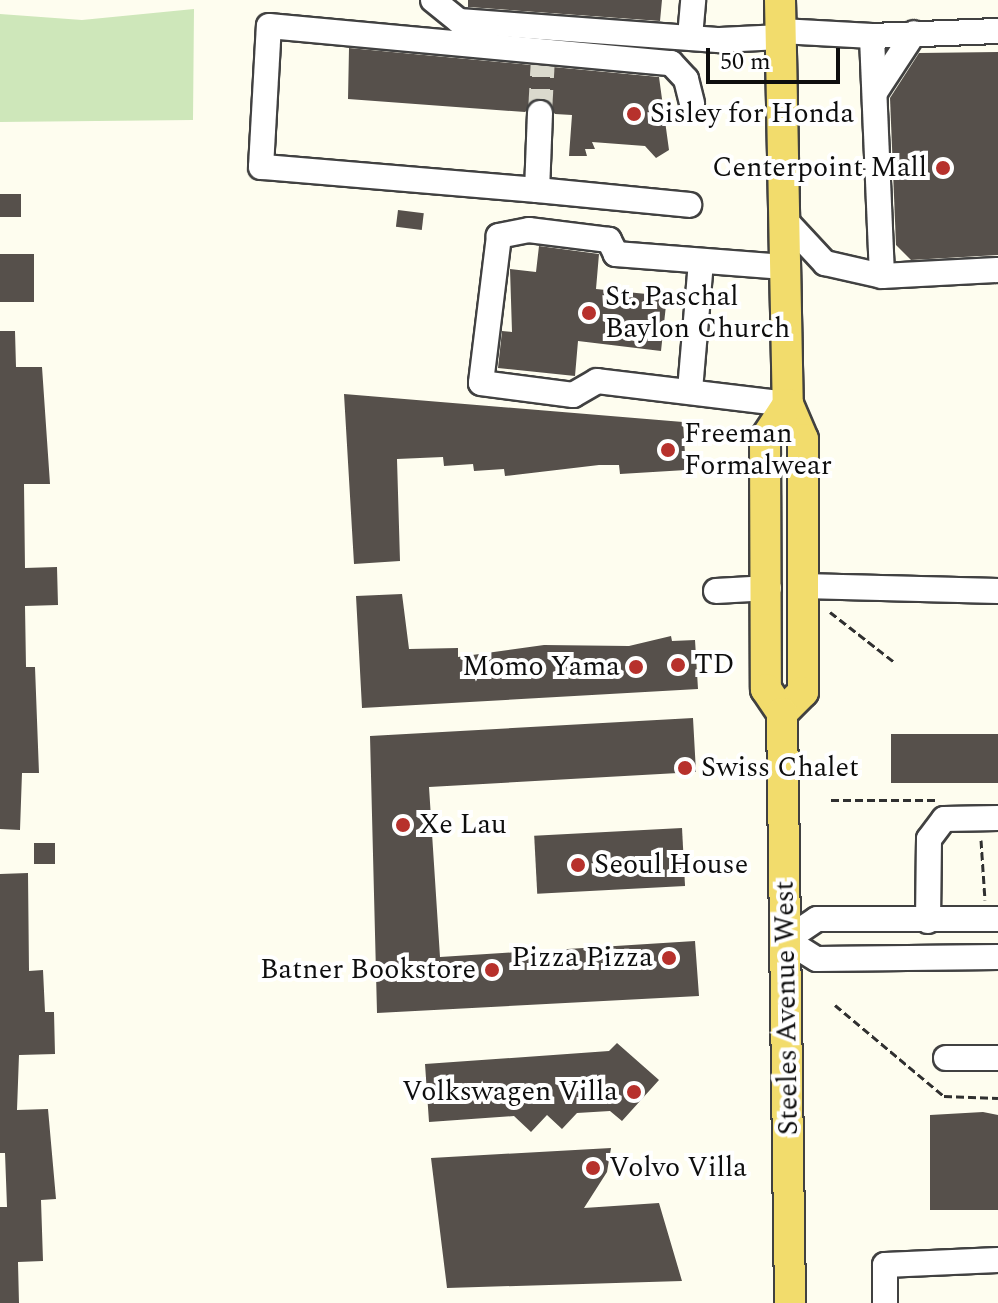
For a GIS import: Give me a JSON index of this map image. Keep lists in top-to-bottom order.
{
  "streets": {
    "main road": ["Steeles Avenue West"]
  },
  "places": [
    "Sisley for Honda",
    "Centerpoint Mall",
    "St. Paschal Baylon Church",
    "Freeman Formalwear",
    "TD",
    "Momo Yama",
    "Swiss Chalet",
    "Xe Lau",
    "Seoul House",
    "Pizza Pizza",
    "Batner Bookstore",
    "Volkswagen Villa",
    "Volvo Villa"
  ],
  "scale_bar": "50 m"
}
